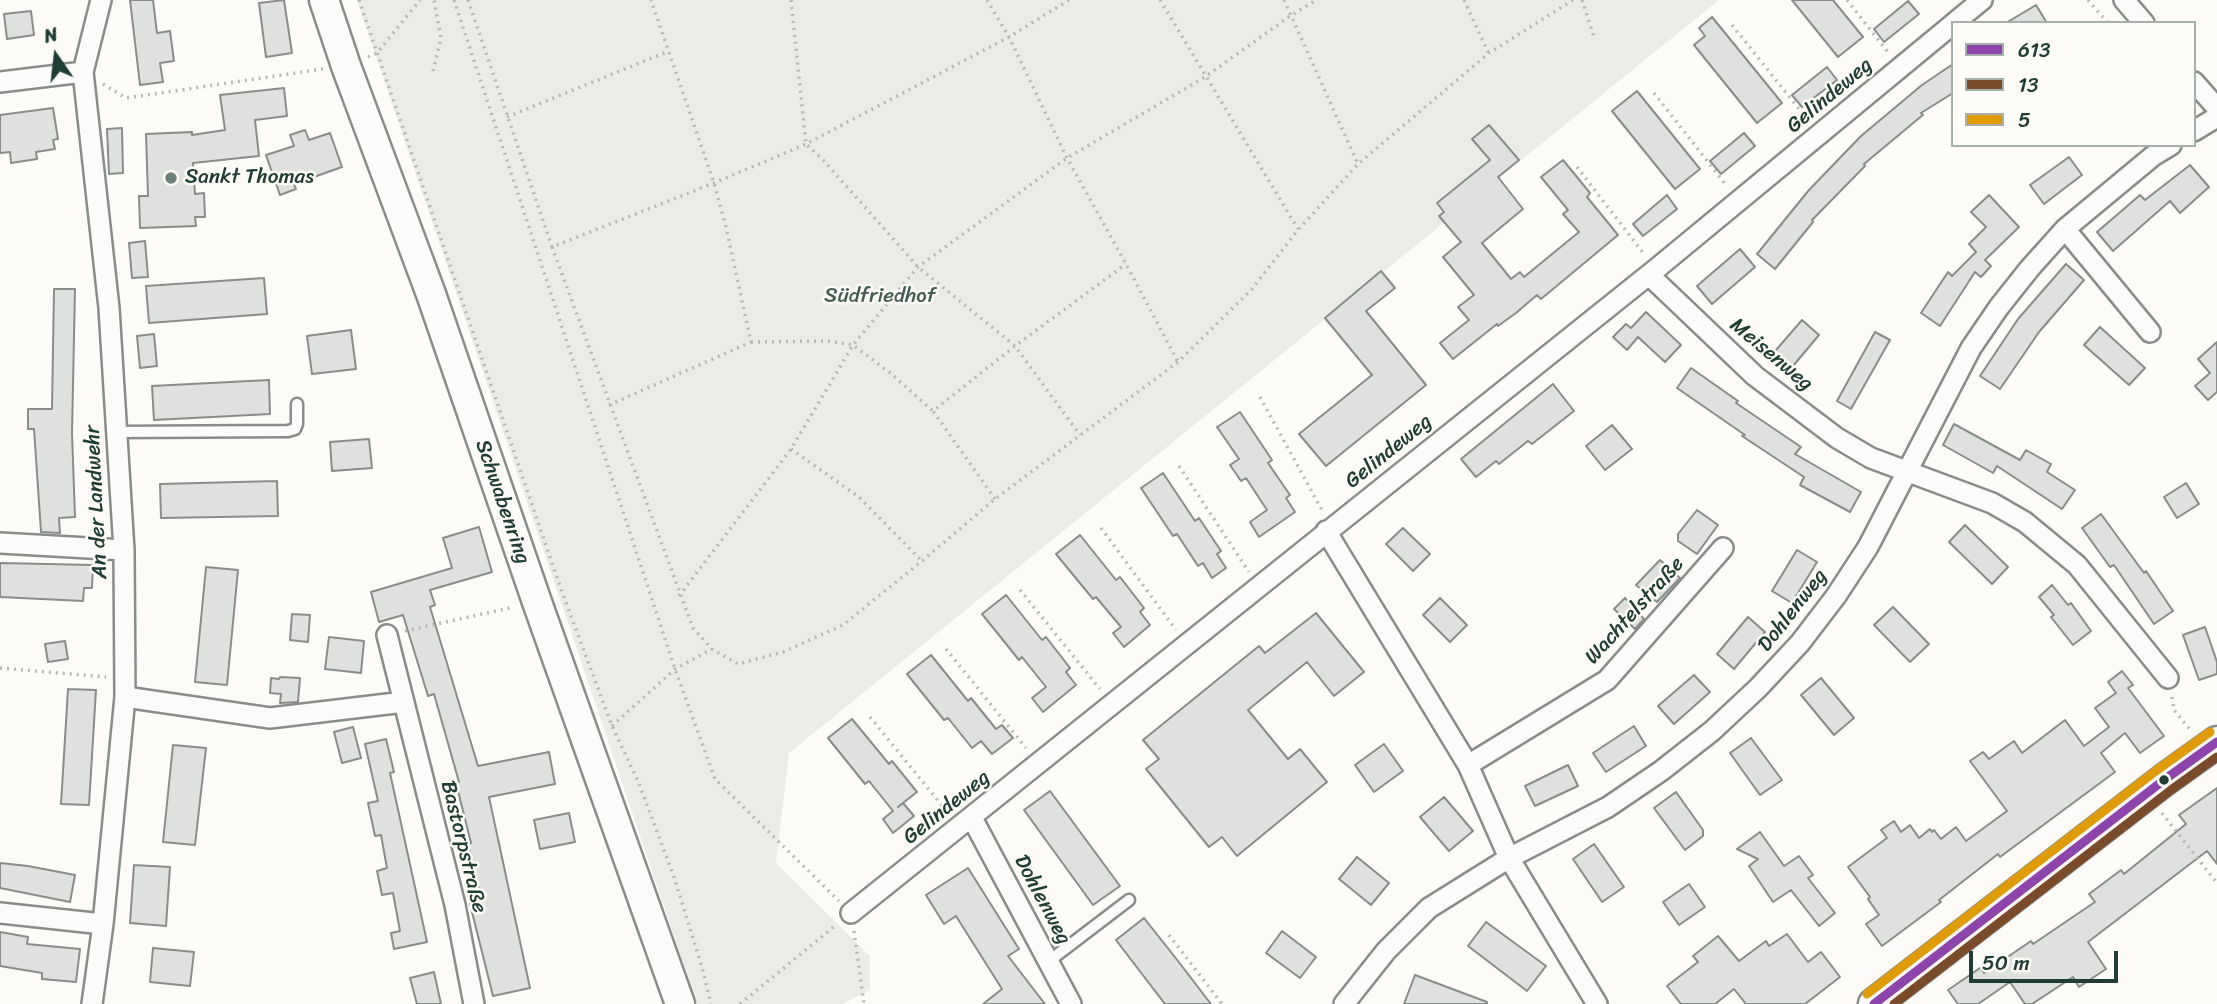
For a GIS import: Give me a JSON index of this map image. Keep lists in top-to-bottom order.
{
  "streets": {
    "street": [
      "Gelindeweg",
      "Meisenweg",
      "An der Landwehr",
      "Schwabenring",
      "Wachtelstraße",
      "Dohlenweg",
      "Bastorpstraße"
    ]
  },
  "crossings": [
    ["Gelindeweg", "Meisenweg"],
    ["Gelindeweg", "Dohlenweg"],
    ["Meisenweg", "Dohlenweg"]
  ],
  "parks": ["Südfriedhof"],
  "places": ["Sankt Thomas"],
  "lines": ["transit line 5", "transit line 613", "transit line 13"],
  "legend": ["613", "13", "5"],
  "scale_bar": "50 m",
  "north": "top"
}
